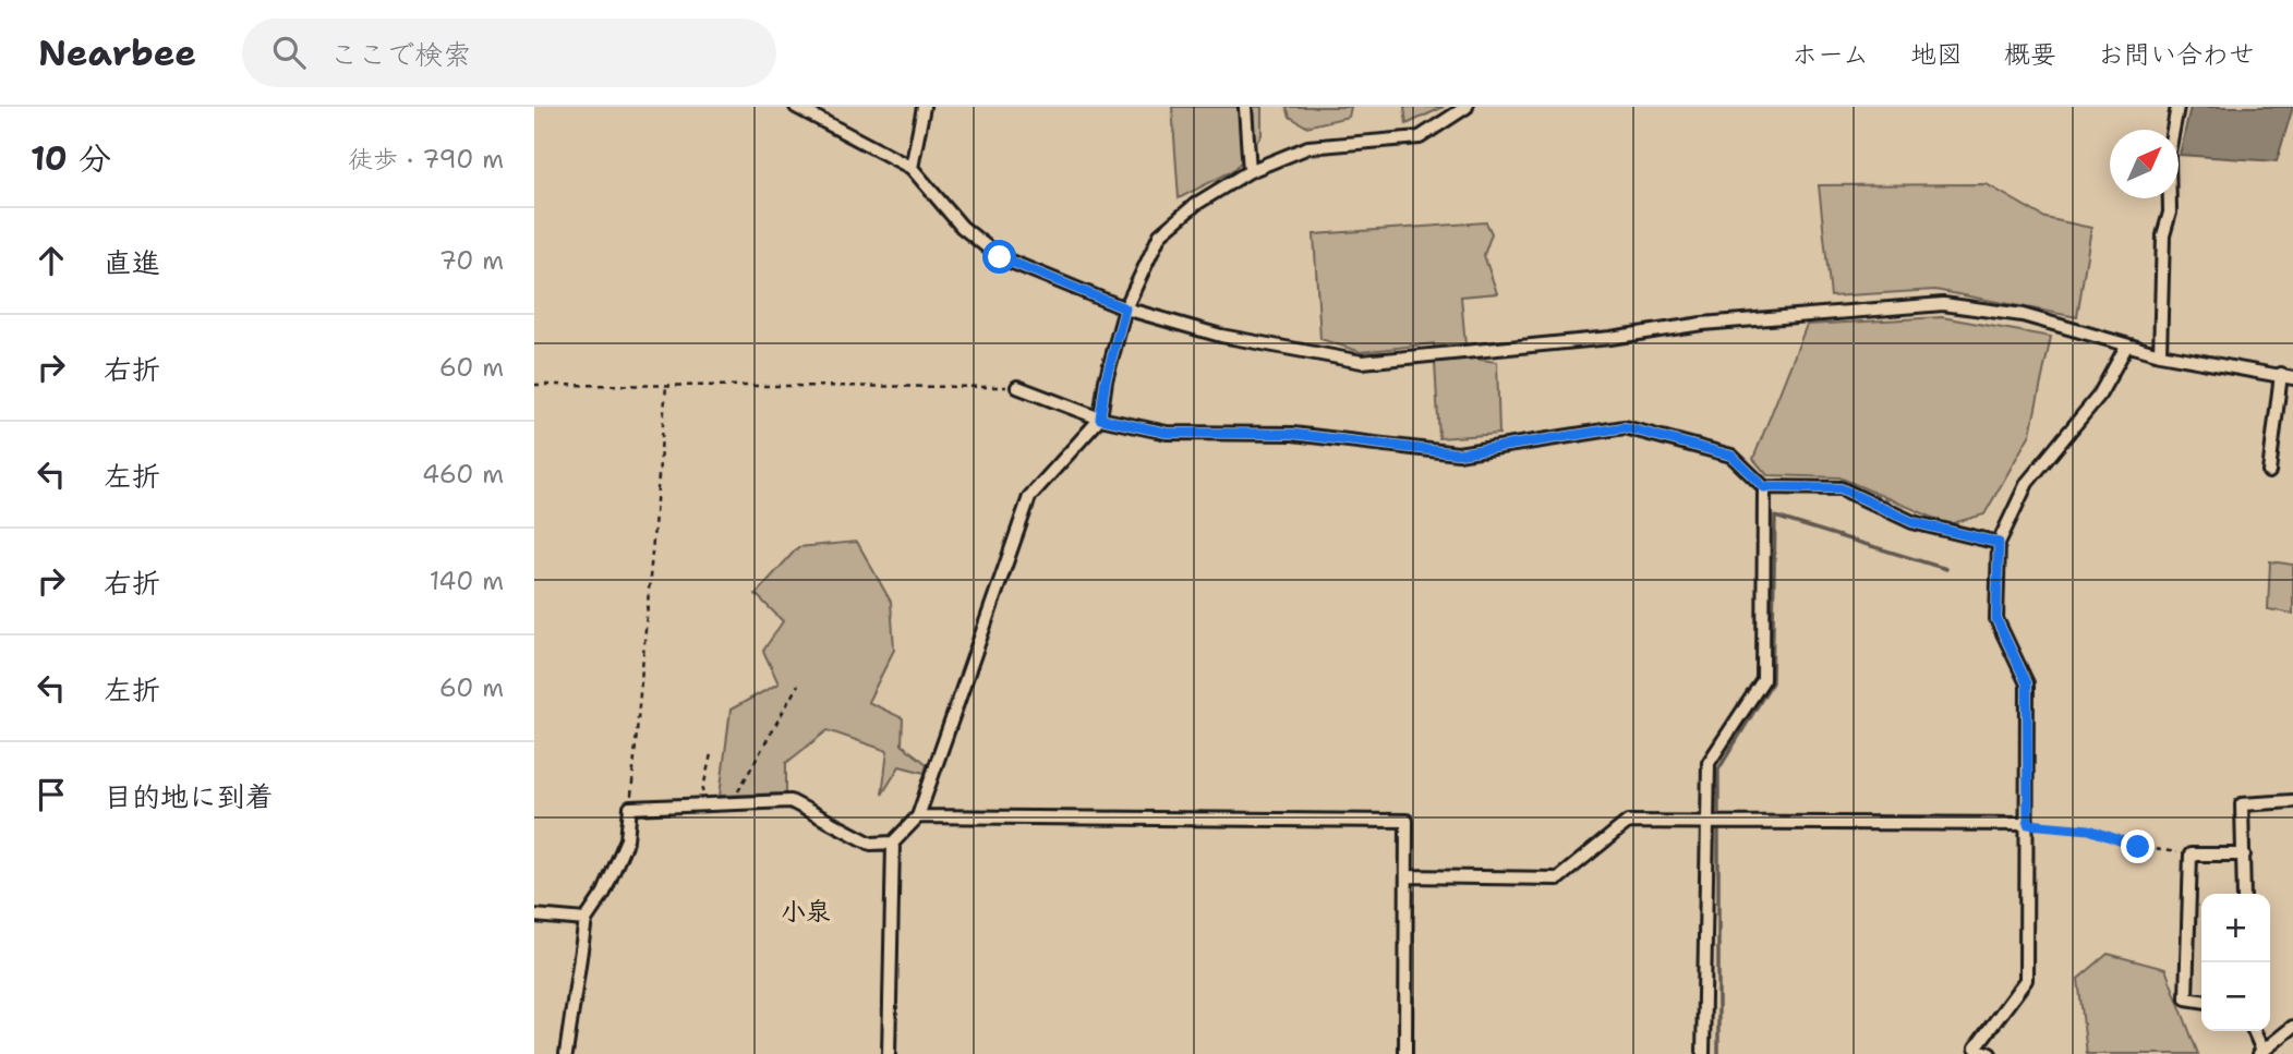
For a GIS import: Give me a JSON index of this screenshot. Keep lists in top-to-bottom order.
{
  "districts": ["小泉"],
  "north": "top right",
  "page": {
    "header": "Nearbee",
    "search": "ここで検索",
    "nav": [
      "ホーム",
      "地図",
      "概要",
      "お問い合わせ"
    ],
    "heading": ["10 分", "徒歩 · 790 m"],
    "list": [
      ["直進", "70 m"],
      ["右折", "60 m"],
      ["左折", "460 m"],
      ["右折", "140 m"],
      ["左折", "60 m"],
      "目的地に到着"
    ],
    "map_buttons": ["+", "−"]
  }
}
